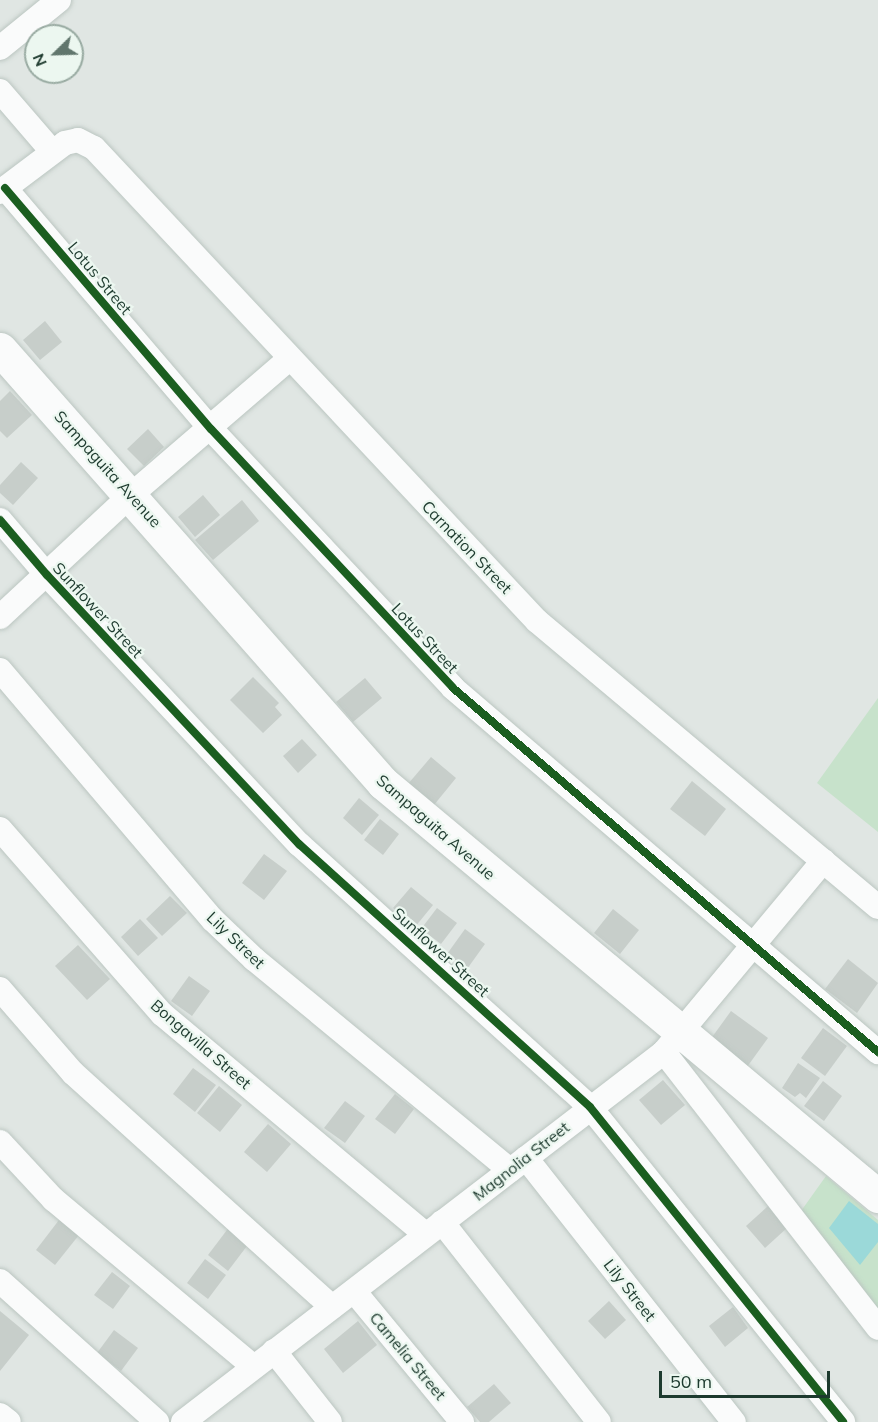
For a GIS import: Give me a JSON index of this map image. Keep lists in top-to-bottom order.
{
  "streets": {
    "main road": ["Sampaguita Avenue"],
    "street": [
      "Lotus Street",
      "Carnation Street",
      "Sunflower Street",
      "Lily Street",
      "Bongavilla Street",
      "Magnolia Street",
      "Camelia Street"
    ]
  },
  "crossings": [
    ["Lotus Street", "Magnolia Street"],
    ["Sampaguita Avenue", "Magnolia Street"],
    ["Carnation Street", "Magnolia Street"],
    ["Sunflower Street", "Magnolia Street"],
    ["Lily Street", "Magnolia Street"],
    ["Bongavilla Street", "Magnolia Street"],
    ["Magnolia Street", "Camelia Street"]
  ],
  "scale_bar": "50 m",
  "north": "bottom left"
}
